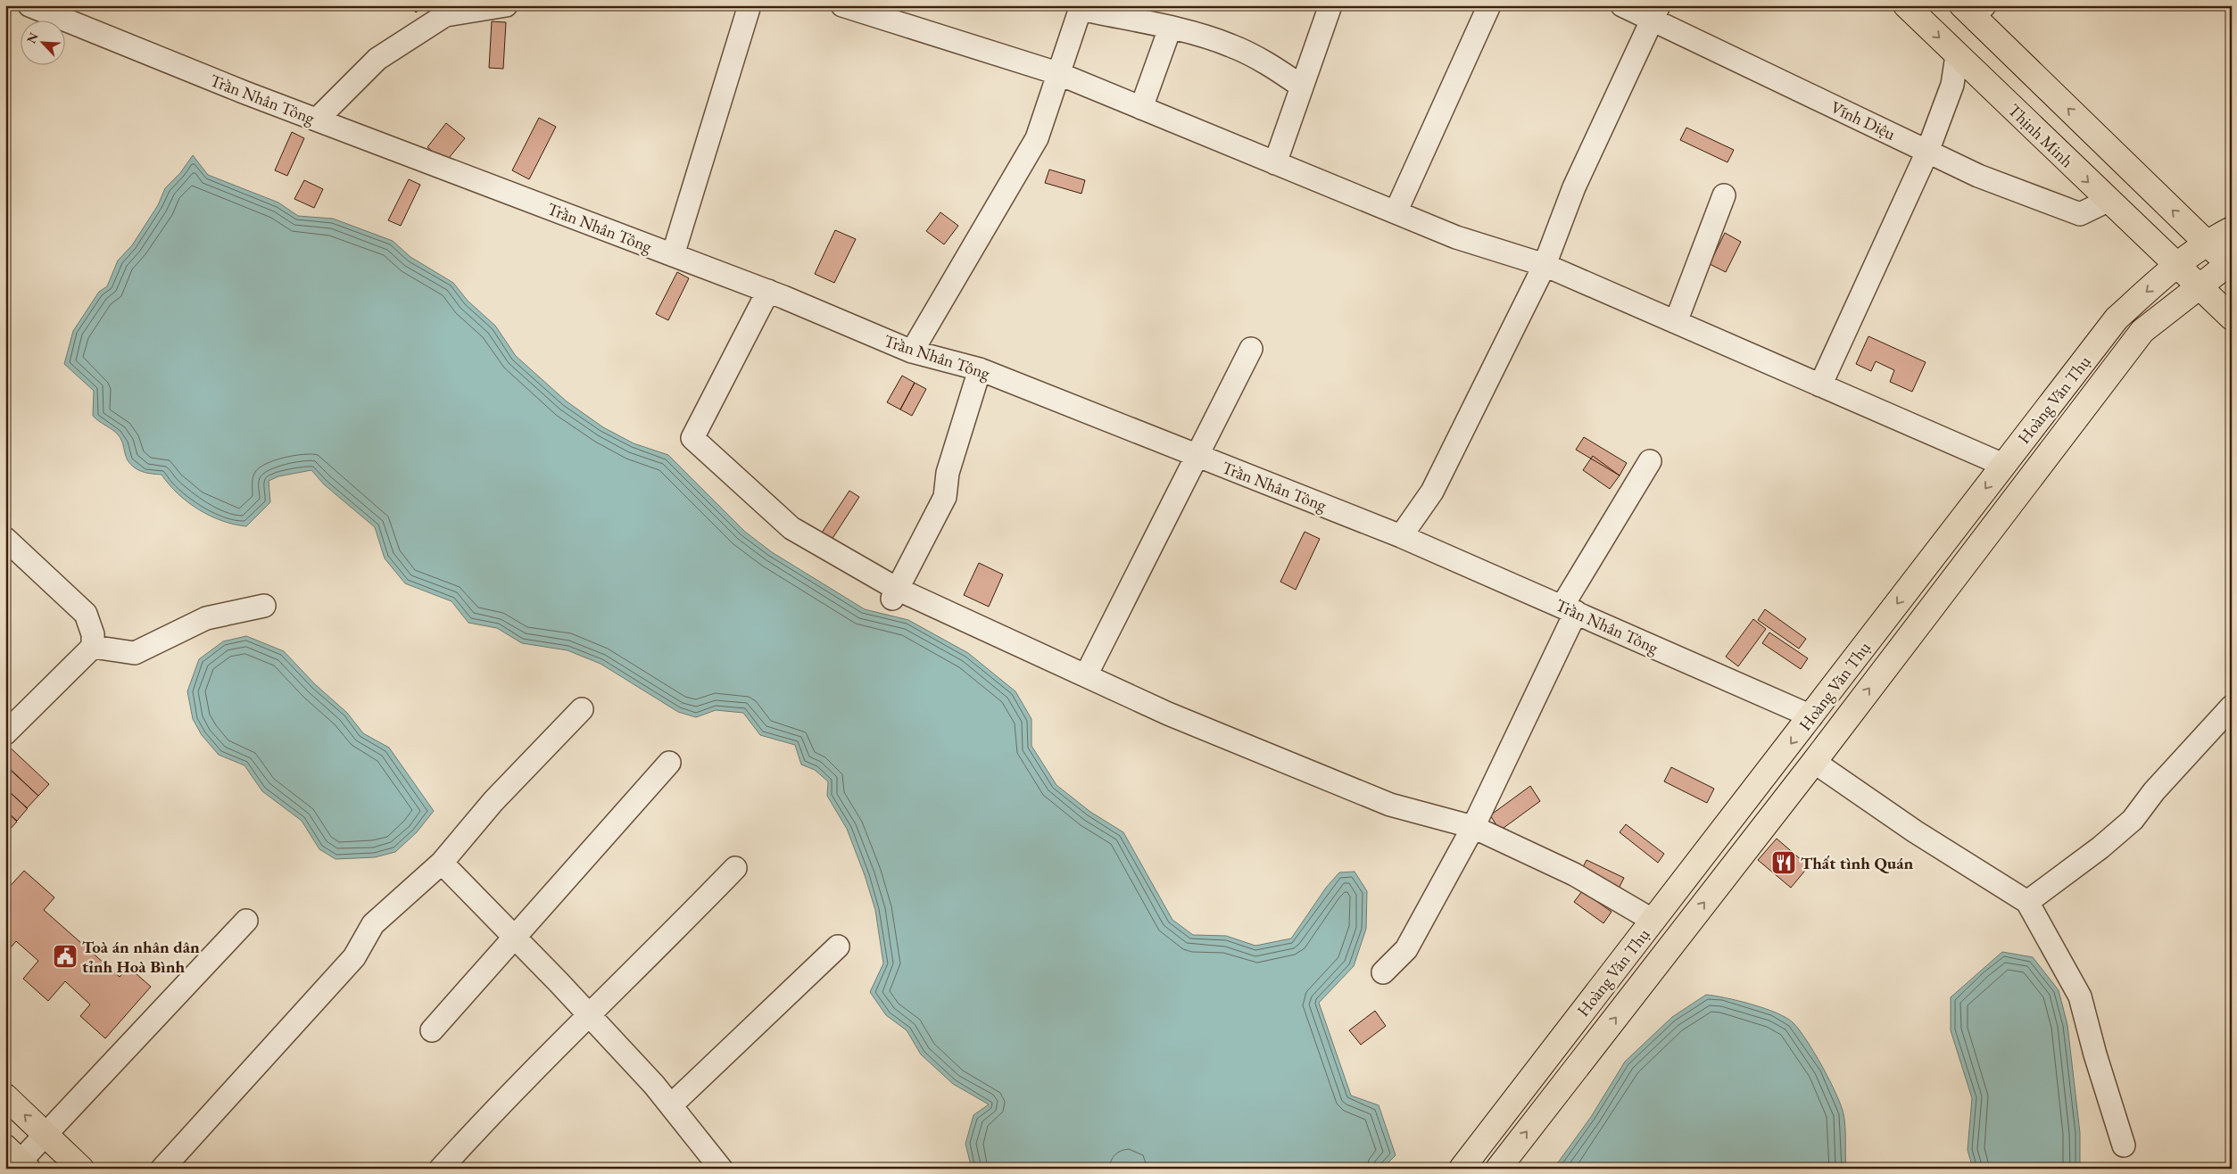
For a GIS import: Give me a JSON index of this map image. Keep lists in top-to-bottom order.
{
  "streets": {
    "main road": ["Thịnh Minh", "Hoàng Văn Thụ"],
    "street": ["Trần Nhân Tông", "Vĩnh Diệu"]
  },
  "crossings": [
    ["Trần Nhân Tông", "Hoàng Văn Thụ"],
    ["Vĩnh Diệu", "Thịnh Minh"],
    ["Thịnh Minh", "Hoàng Văn Thụ"]
  ],
  "places": {
    "restaurant": ["Thất tình Quán"],
    "public building": ["Toà án nhân dân tỉnh Hoà Bình"]
  },
  "north": "top left"
}
